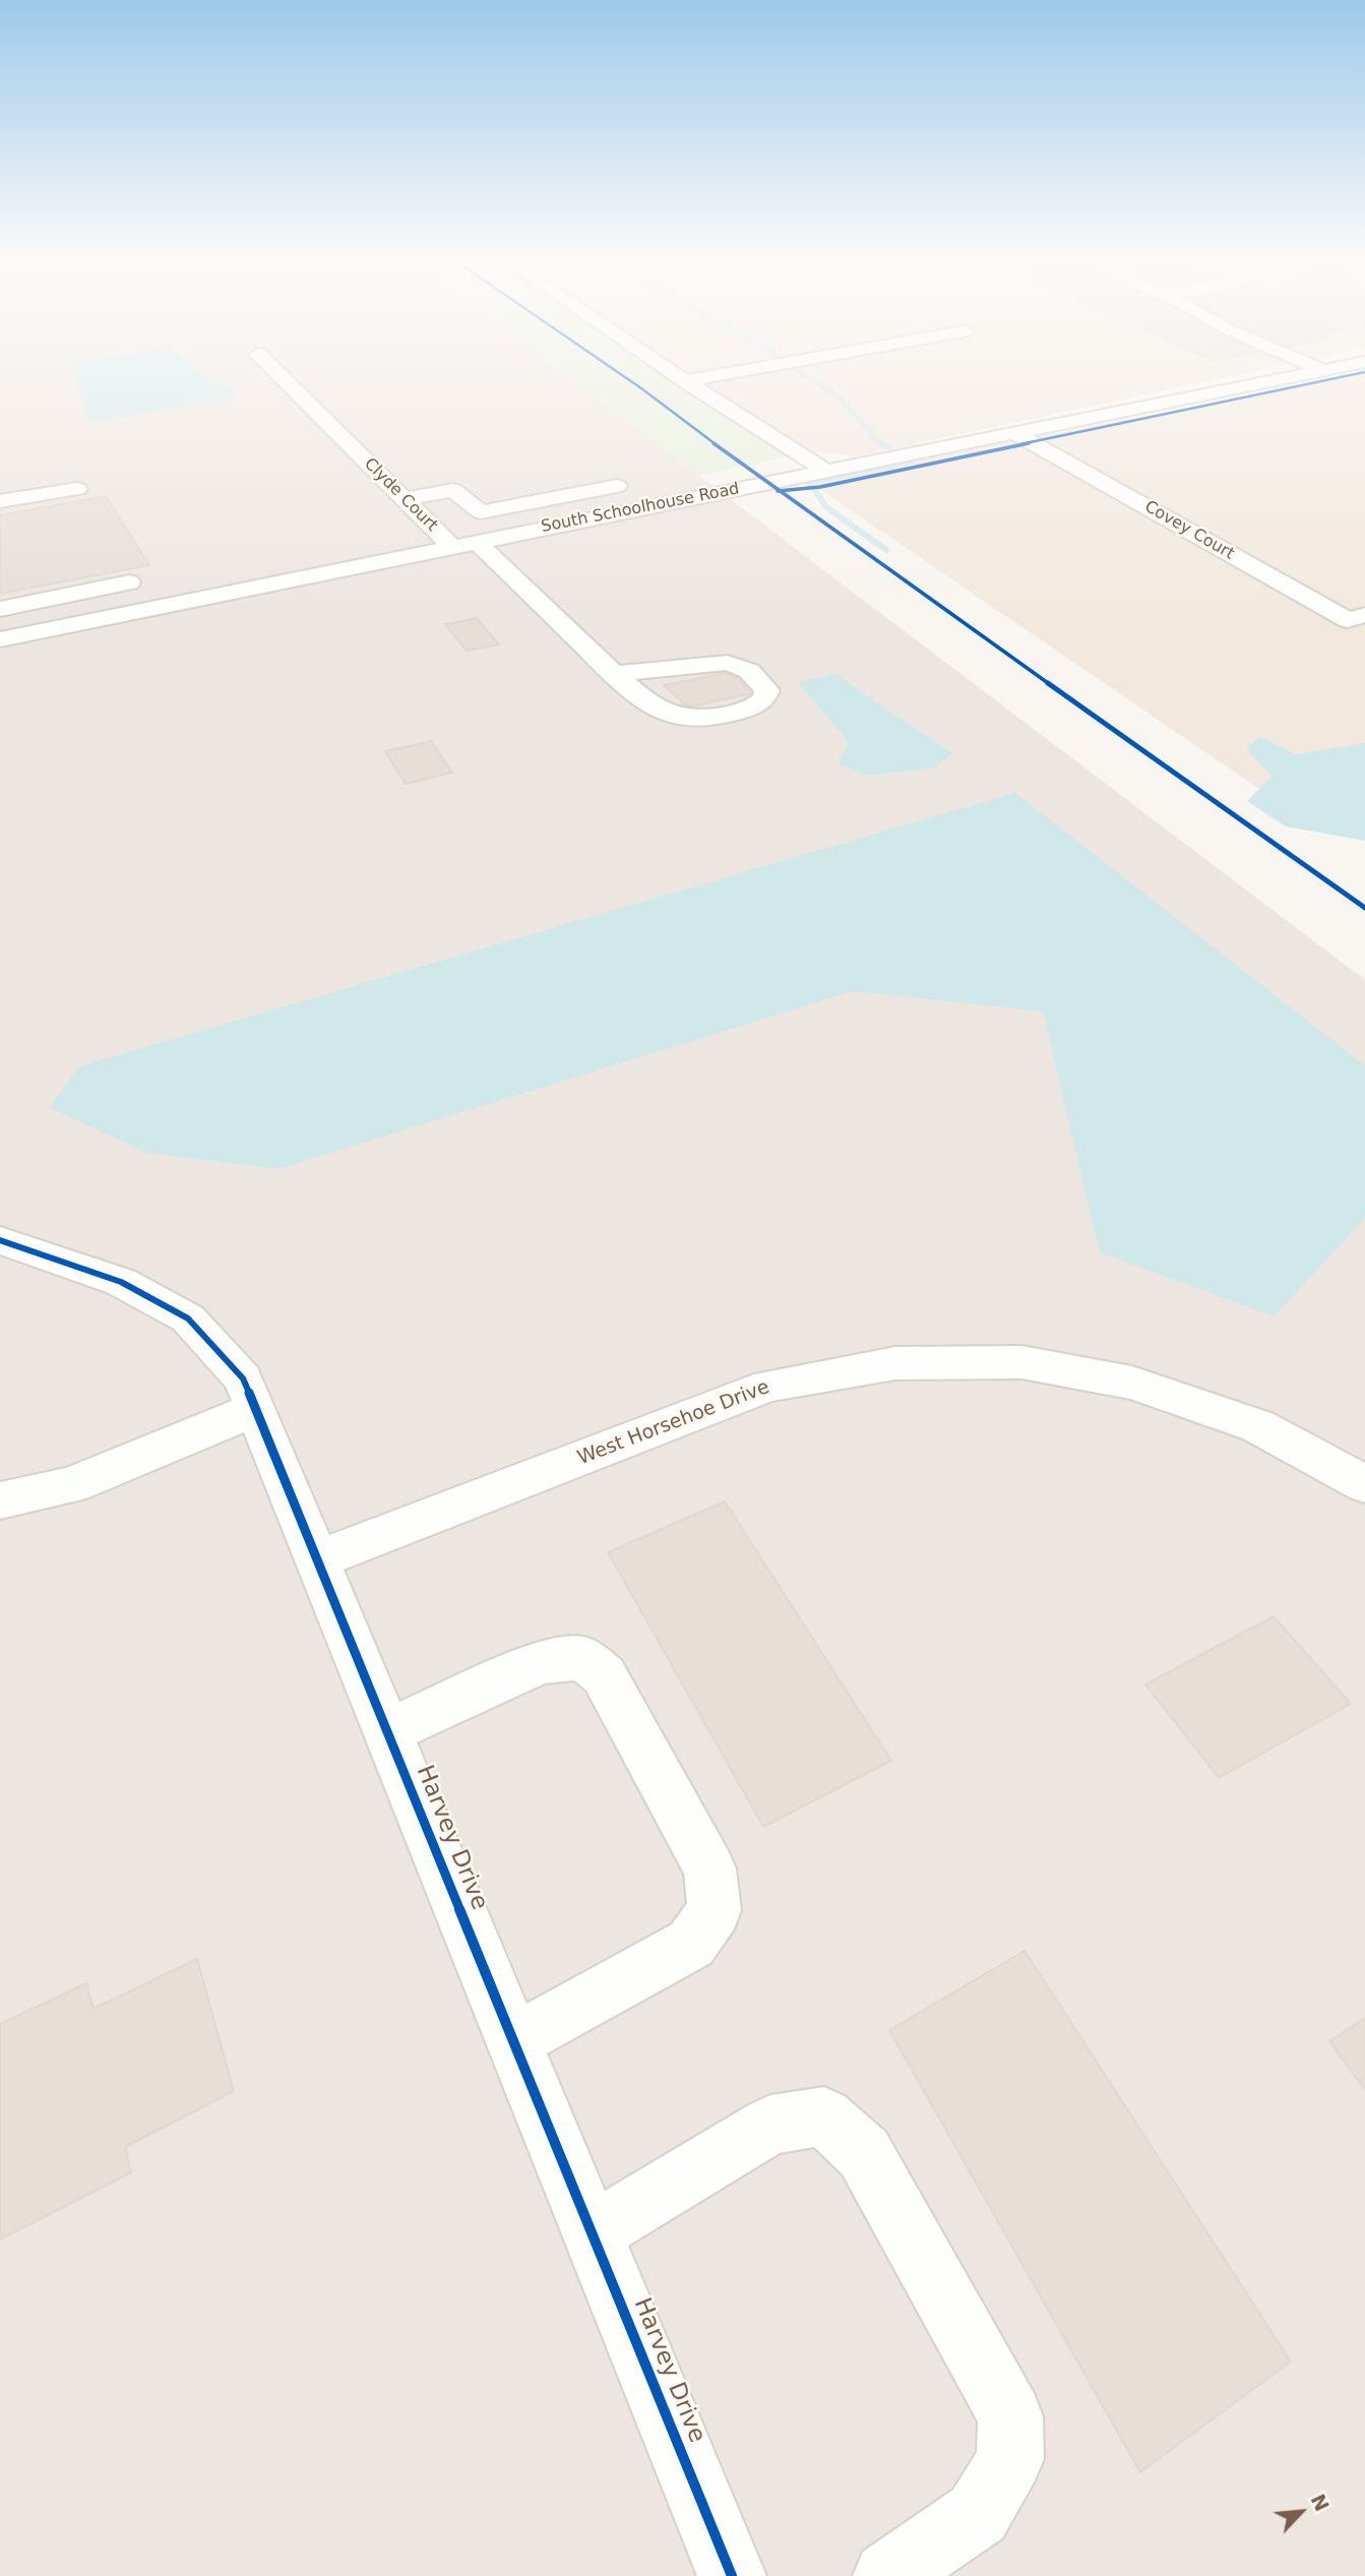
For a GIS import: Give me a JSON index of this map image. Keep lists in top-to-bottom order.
{
  "streets": {
    "street": [
      "Clyde Court",
      "South Schoolhouse Road",
      "Covey Court",
      "West Horsehoe Drive",
      "Harvey Drive"
    ]
  },
  "crossings": [
    ["Clyde Court", "South Schoolhouse Road"],
    ["South Schoolhouse Road", "Covey Court"],
    ["West Horsehoe Drive", "Harvey Drive"]
  ],
  "north": "top right"
}
